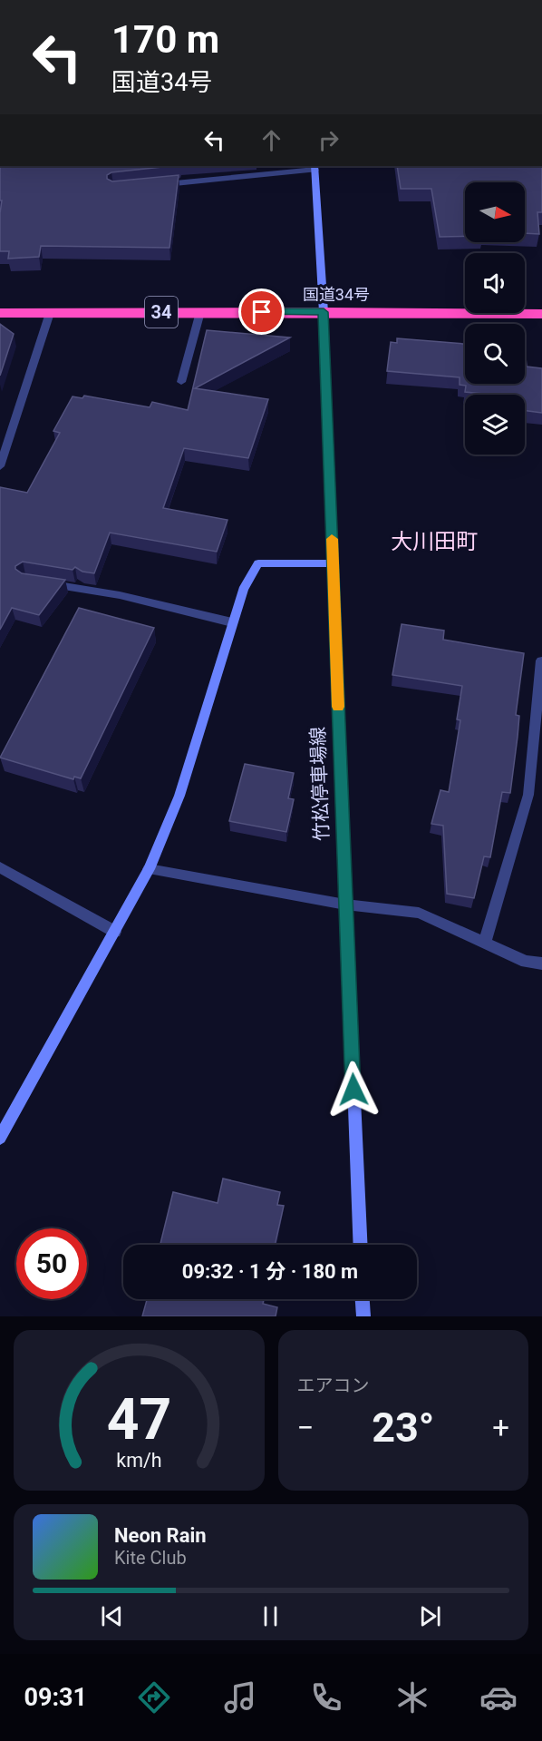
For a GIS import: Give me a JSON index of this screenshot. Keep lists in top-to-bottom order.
{
  "streets": {
    "highway": ["国道34号", "34"],
    "main road": ["竹松停車場線"]
  },
  "crossings": [
    ["国道34号", "竹松停車場線"]
  ],
  "districts": ["大川田町"],
  "north": "right",
  "page": {
    "turn": ["170 m", "国道34号"],
    "limit": "50",
    "trip": "09:32 · 1 分 · 180 m",
    "tile": "エアコン",
    "heat": ["−", "23°", "+"],
    "song": ["Neon Rain", "Kite Club"],
    "tabs": "09:31",
    "gauge": ["47", "km/h"]
  }
}
